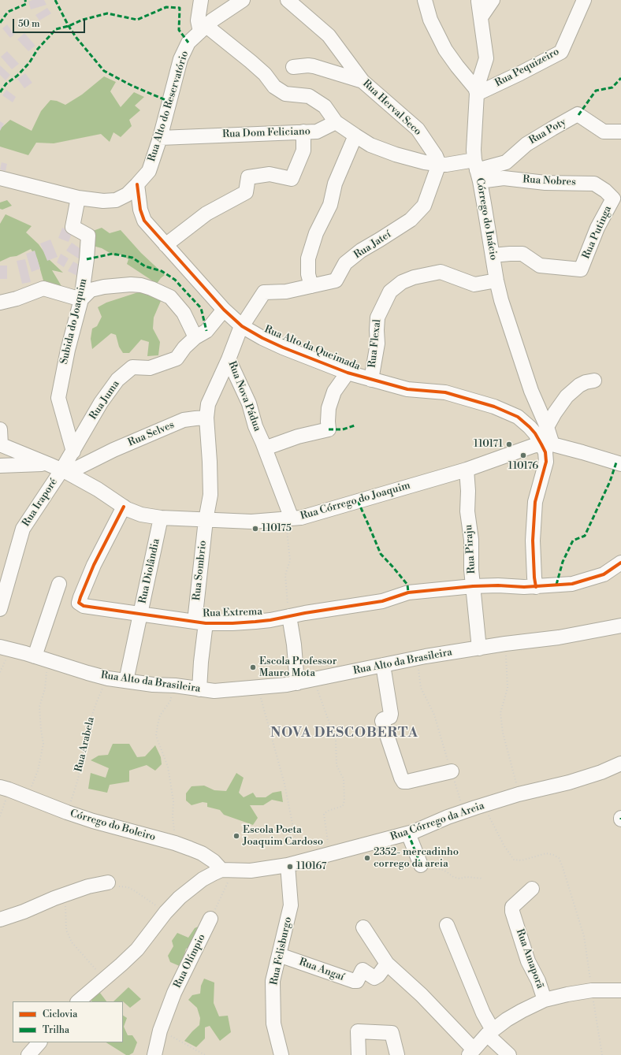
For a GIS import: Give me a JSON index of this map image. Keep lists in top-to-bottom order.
{
  "streets": {
    "street": [
      "Rua Pequizeiro",
      "Rua Alto do Reservatório",
      "Rua Herval Seco",
      "Rua Poty",
      "Rua Dom Feliciano",
      "Rua Nobres",
      "Córrego do Inácio",
      "Rua Putinga",
      "Rua Jateí",
      "Subida do Joaquim",
      "Rua Flexal",
      "Rua Alto da Queimada",
      "Rua Nova Pádua",
      "Rua Juma",
      "Rua Selves",
      "Rua Córrego do Joaquim",
      "Rua Iraporé",
      "Rua Piraju",
      "Rua Sombrio",
      "Rua Diolândia",
      "Rua Extrema",
      "Rua Alto da Brasileira",
      "Rua Córrego da Areia",
      "Córrego do Boleiro",
      "Rua Felisburgo",
      "Rua Amaporã",
      "Rua Olímpio",
      "Rua Angaí"
    ],
    "path": ["Rua Arabela"]
  },
  "crossings": [
    ["Rua Pequizeiro", "Córrego do Inácio"],
    ["Rua Alto do Reservatório", "Rua Dom Feliciano"],
    ["Rua Alto do Reservatório", "Subida do Joaquim"],
    ["Rua Alto do Reservatório", "Rua Alto da Queimada"],
    ["Rua Herval Seco", "Rua Jateí"],
    ["Rua Poty", "Rua Nobres"],
    ["Rua Poty", "Córrego do Inácio"],
    ["Rua Nobres", "Córrego do Inácio"],
    ["Rua Nobres", "Rua Putinga"],
    ["Córrego do Inácio", "Rua Putinga"],
    ["Córrego do Inácio", "Rua Flexal"],
    ["Córrego do Inácio", "Rua Alto da Queimada"],
    ["Córrego do Inácio", "Rua Córrego do Joaquim"],
    ["Rua Jateí", "Rua Alto da Queimada"],
    ["Rua Jateí", "Rua Nova Pádua"],
    ["Subida do Joaquim", "Rua Juma"],
    ["Rua Flexal", "Rua Alto da Queimada"],
    ["Rua Alto da Queimada", "Rua Nova Pádua"],
    ["Rua Alto da Queimada", "Rua Juma"],
    ["Rua Alto da Queimada", "Rua Córrego do Joaquim"],
    ["Rua Nova Pádua", "Rua Córrego do Joaquim"],
    ["Rua Nova Pádua", "Rua Sombrio"],
    ["Rua Juma", "Rua Selves"],
    ["Rua Juma", "Rua Córrego do Joaquim"],
    ["Rua Juma", "Rua Iraporé"],
    ["Rua Selves", "Rua Córrego do Joaquim"],
    ["Rua Selves", "Rua Iraporé"],
    ["Rua Selves", "Rua Sombrio"],
    ["Rua Córrego do Joaquim", "Rua Iraporé"],
    ["Rua Córrego do Joaquim", "Rua Piraju"],
    ["Rua Córrego do Joaquim", "Rua Sombrio"],
    ["Rua Córrego do Joaquim", "Rua Diolândia"],
    ["Rua Córrego do Joaquim", "Rua Extrema"],
    ["Rua Piraju", "Rua Extrema"],
    ["Rua Piraju", "Rua Alto da Brasileira"],
    ["Rua Sombrio", "Rua Extrema"],
    ["Rua Sombrio", "Rua Alto da Brasileira"],
    ["Rua Diolândia", "Rua Extrema"],
    ["Rua Diolândia", "Rua Alto da Brasileira"],
    ["Rua Alto da Brasileira", "Rua Arabela"],
    ["Rua Arabela", "Córrego do Boleiro"],
    ["Rua Córrego da Areia", "Córrego do Boleiro"],
    ["Rua Córrego da Areia", "Rua Felisburgo"],
    ["Rua Felisburgo", "Rua Angaí"]
  ],
  "districts": ["NOVA DESCOBERTA"],
  "places": [
    "110171",
    "110176",
    "110175",
    "Escola Professor Mauro Mota",
    "Escola Poeta Joaquim Cardoso",
    "2352- mercadinho corrego da areia",
    "110167"
  ],
  "legend": ["Ciclovia", "Trilha"],
  "scale_bar": "50 m"
}
